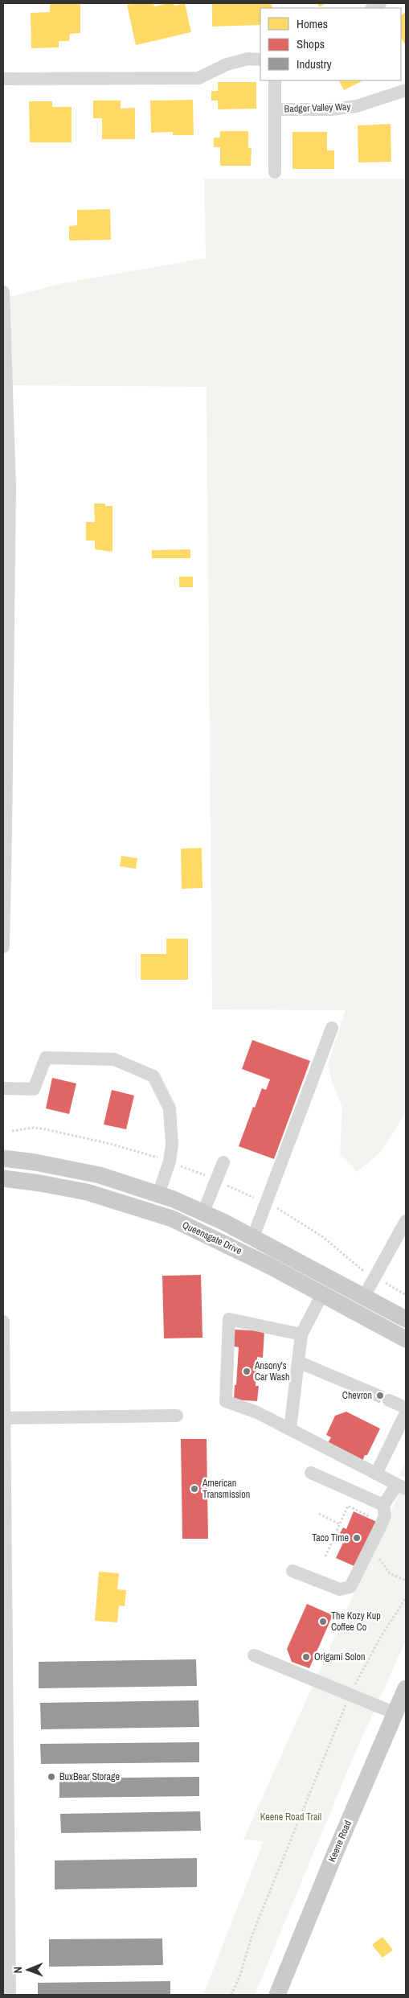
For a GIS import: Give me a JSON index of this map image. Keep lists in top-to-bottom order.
{
  "streets": {
    "main road": ["Queensgate Drive", "Keene Road"],
    "street": ["Badger Valley Way"]
  },
  "parks": ["Keene Road Trail"],
  "places": [
    "Ansony's Car Wash",
    "Chevron",
    "American Transmission",
    "Taco Time",
    "The Kozy Kup Coffee Co",
    "Origami Solon",
    "BuxBear Storage"
  ],
  "legend": ["Homes", "Shops", "Industry"],
  "north": "left"
}
